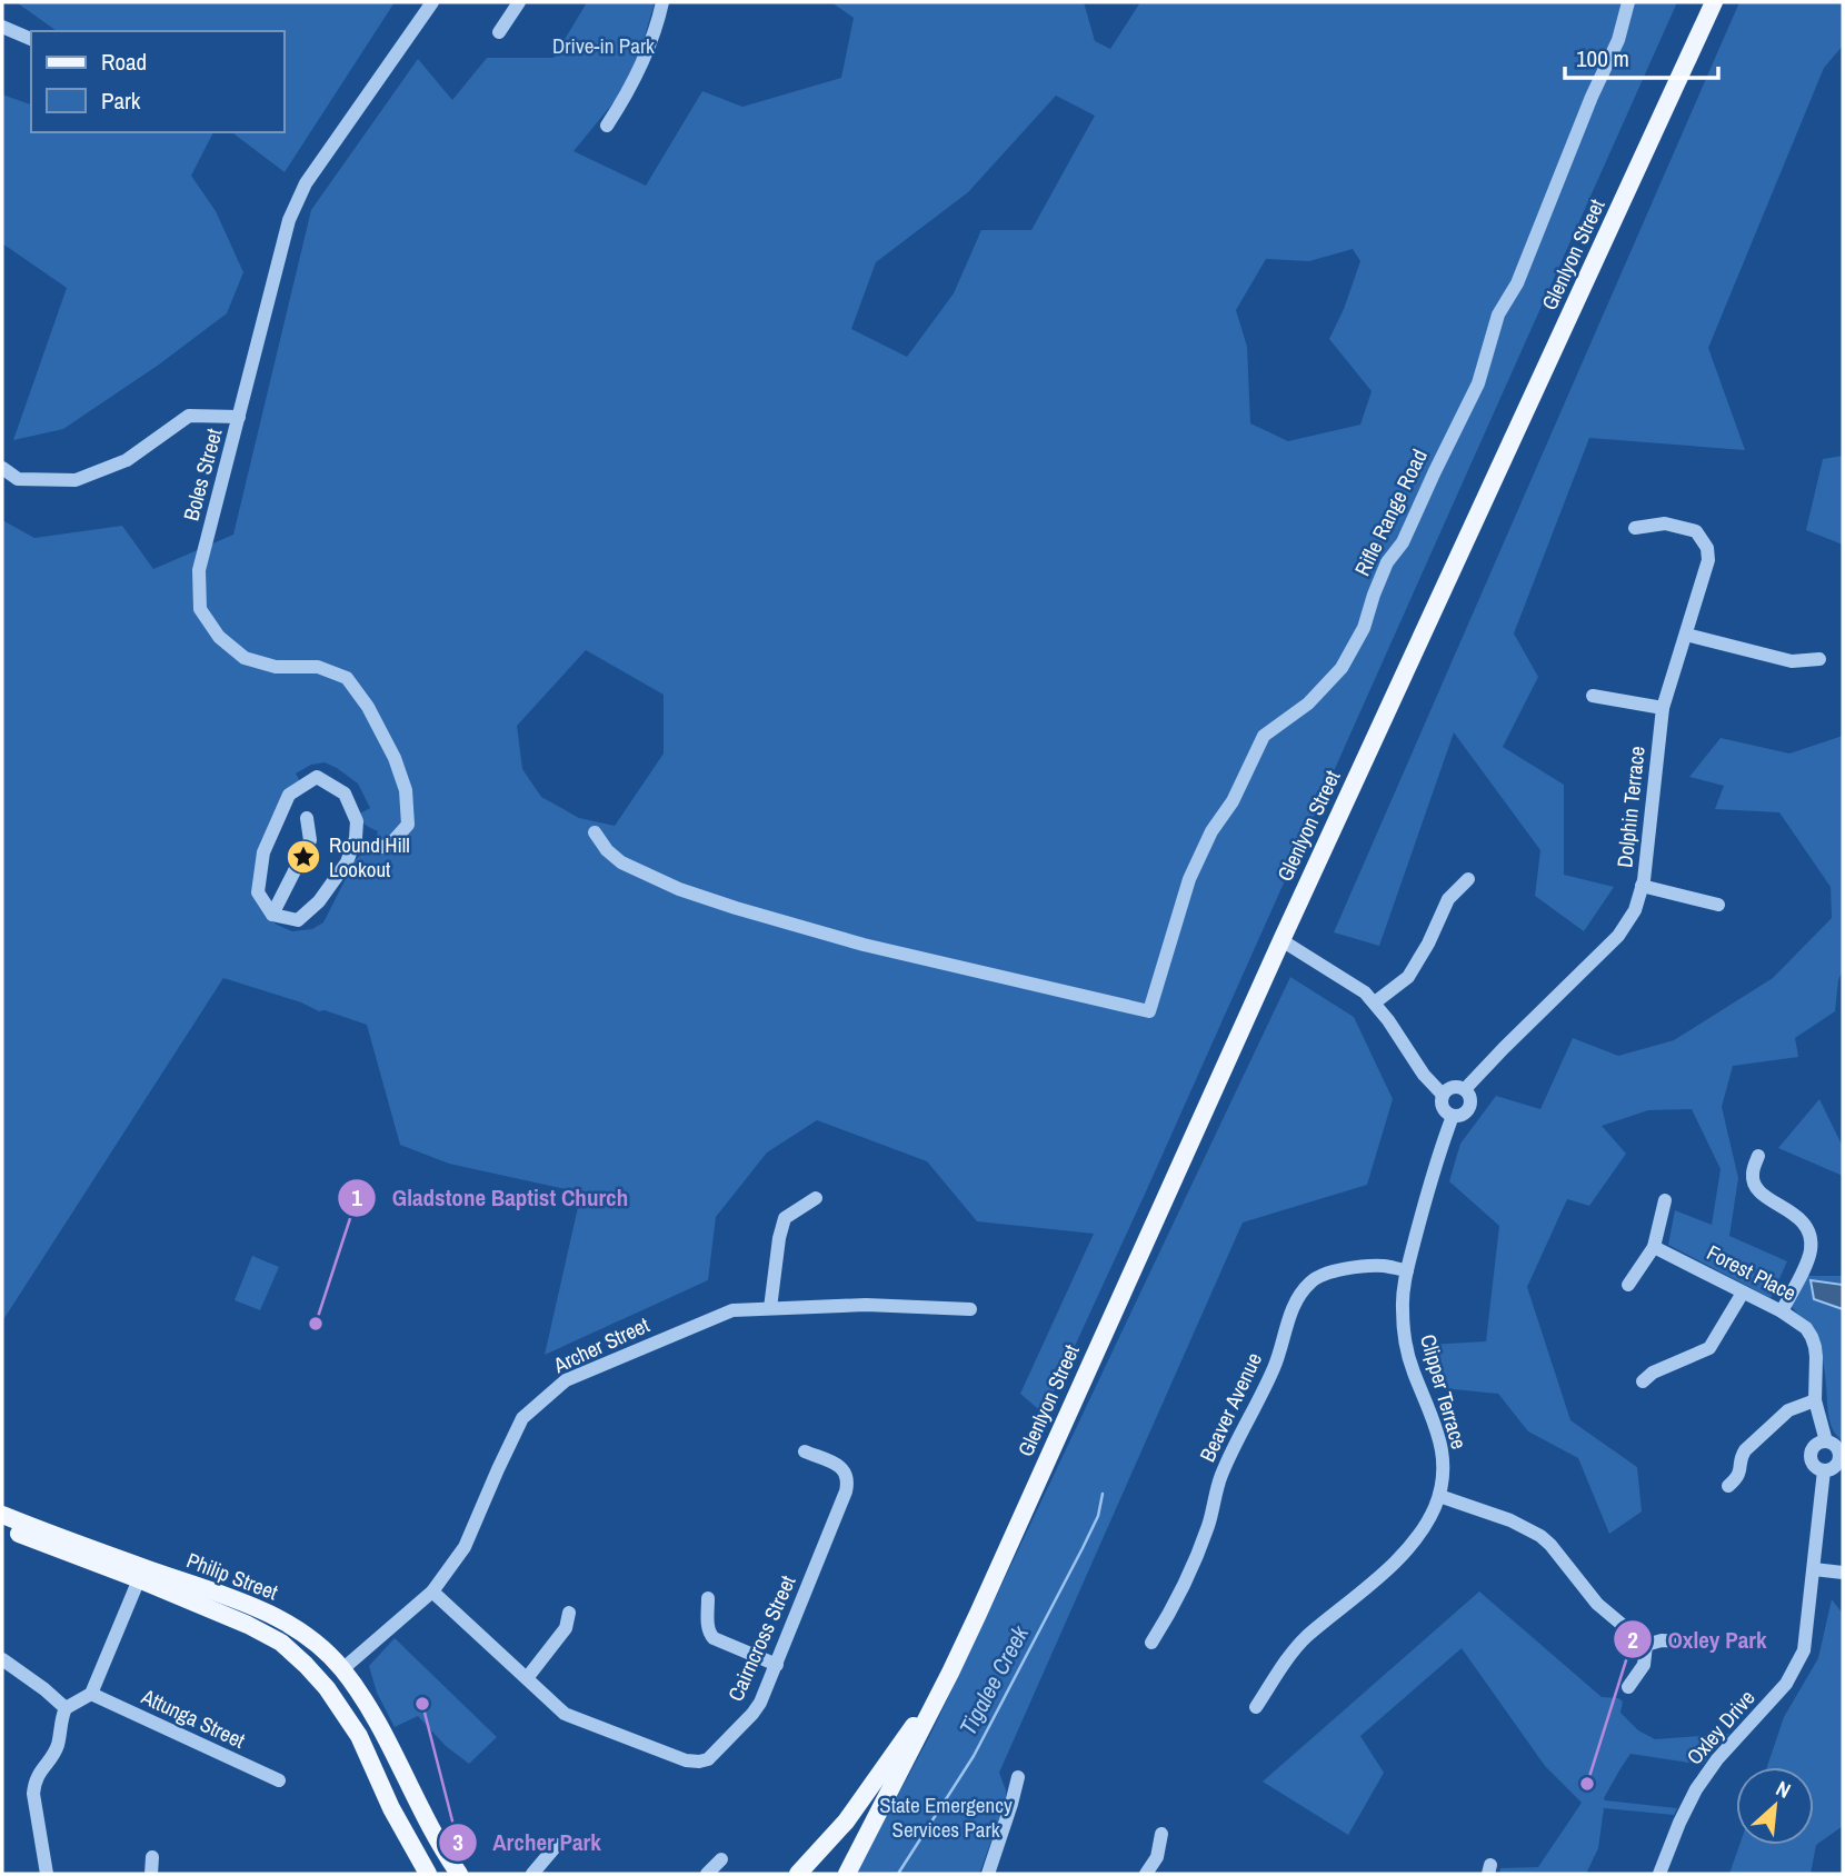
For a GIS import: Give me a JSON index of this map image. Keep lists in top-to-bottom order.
{
  "streets": {
    "main road": ["Glenlyon Street", "Philip Street"],
    "street": [
      "Boles Street",
      "Rifle Range Road",
      "Dolphin Terrace",
      "Forest Place",
      "Archer Street",
      "Clipper Terrace",
      "Beaver Avenue",
      "Cairncross Street",
      "Attunga Street",
      "Oxley Drive"
    ]
  },
  "crossings": [
    ["Dolphin Terrace", "Clipper Terrace"],
    ["Forest Place", "Oxley Drive"],
    ["Archer Street", "Philip Street"],
    ["Archer Street", "Cairncross Street"],
    ["Clipper Terrace", "Beaver Avenue"]
  ],
  "water": ["Tigalee Creek"],
  "parks": ["Drive-in Park", "State Emergency Services Park"],
  "places": {
    "place": ["Round Hill Lookout"],
    "other": ["Gladstone Baptist Church", "Archer Park", "Oxley Park"]
  },
  "legend": ["Road", "Park"],
  "scale_bar": "100 m",
  "north": "top right"
}
